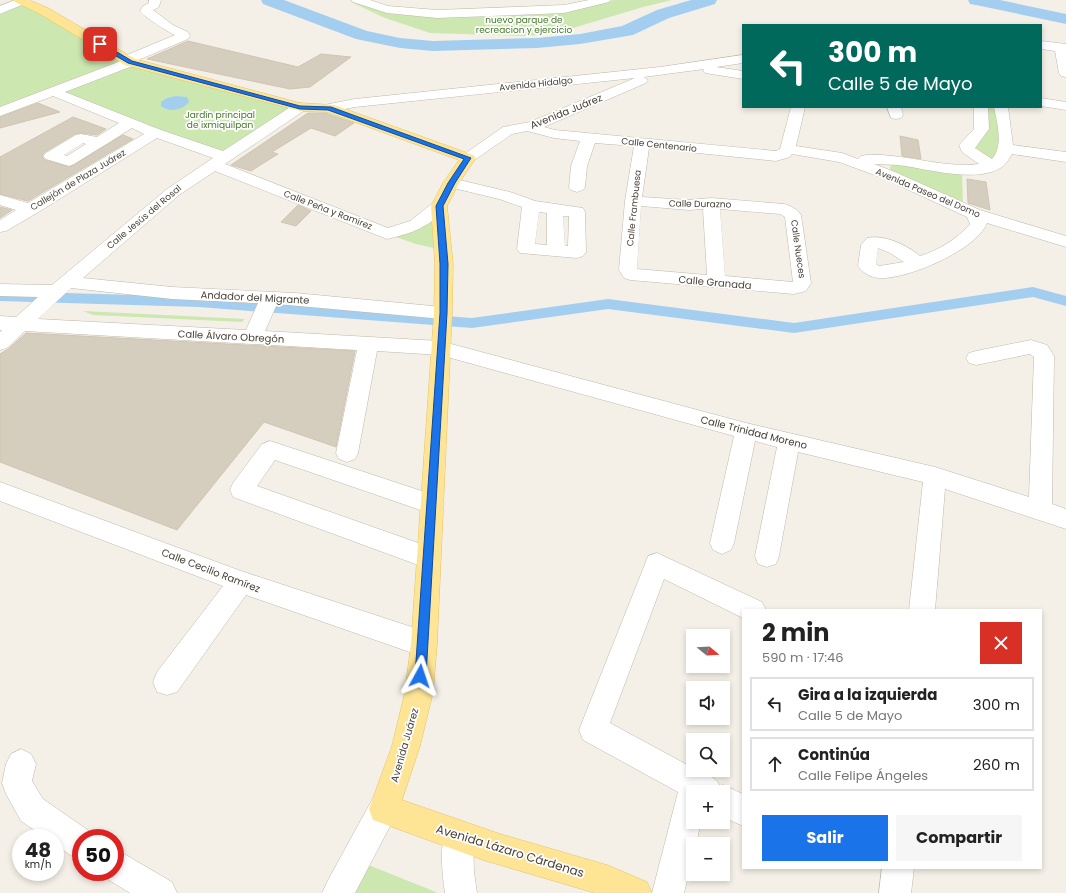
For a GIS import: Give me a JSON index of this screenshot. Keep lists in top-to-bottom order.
{
  "streets": {
    "main road": ["Avenida Juárez", "Avenida Lázaro Cárdenas"],
    "street": [
      "Avenida Hidalgo",
      "Calle Centenario",
      "Callejón de Plaza Juárez",
      "Avenida Paseo del Domo",
      "Calle Durazno",
      "Calle Frambuesa",
      "Calle Peña y Ramírez",
      "Calle Jesús del Rosal",
      "Calle Nueces",
      "Calle Granada",
      "Andador del Migrante",
      "Calle Álvaro Obregón",
      "Calle Trinidad Moreno",
      "Calle Cecilio Ramírez"
    ]
  },
  "crossings": [
    ["Avenida Hidalgo", "Avenida Juárez"],
    ["Avenida Juárez", "Calle Centenario"],
    ["Avenida Juárez", "Calle Peña y Ramírez"],
    ["Avenida Juárez", "Andador del Migrante"],
    ["Avenida Juárez", "Calle Álvaro Obregón"],
    ["Avenida Juárez", "Calle Trinidad Moreno"],
    ["Avenida Juárez", "Calle Cecilio Ramírez"],
    ["Avenida Juárez", "Avenida Lázaro Cárdenas"],
    ["Calle Centenario", "Avenida Paseo del Domo"],
    ["Calle Centenario", "Calle Frambuesa"],
    ["Callejón de Plaza Juárez", "Calle Peña y Ramírez"],
    ["Calle Durazno", "Calle Frambuesa"],
    ["Calle Durazno", "Calle Nueces"],
    ["Calle Frambuesa", "Calle Granada"],
    ["Calle Peña y Ramírez", "Calle Jesús del Rosal"],
    ["Calle Jesús del Rosal", "Andador del Migrante"],
    ["Calle Jesús del Rosal", "Calle Álvaro Obregón"],
    ["Calle Nueces", "Calle Granada"],
    ["Calle Álvaro Obregón", "Calle Trinidad Moreno"]
  ],
  "parks": ["nuevo parque de recreacion y ejercicio", "Jardín principal de ixmiquilpan"],
  "north": "right",
  "page": {
    "turn": ["300 m", "Calle 5 de Mayo"],
    "heading": ["2 min", "590 m · 17:46"],
    "map_buttons": ["+", "−"],
    "list": [
      {
        "name": "Gira a la izquierda",
        "note": "Calle 5 de Mayo",
        "value": "300 m"
      },
      {
        "name": "Continúa",
        "note": "Calle Felipe Ángeles",
        "value": "260 m"
      }
    ],
    "buttons": ["Salir", "Compartir"],
    "speed": "48 km/h",
    "limit": "50"
  }
}
